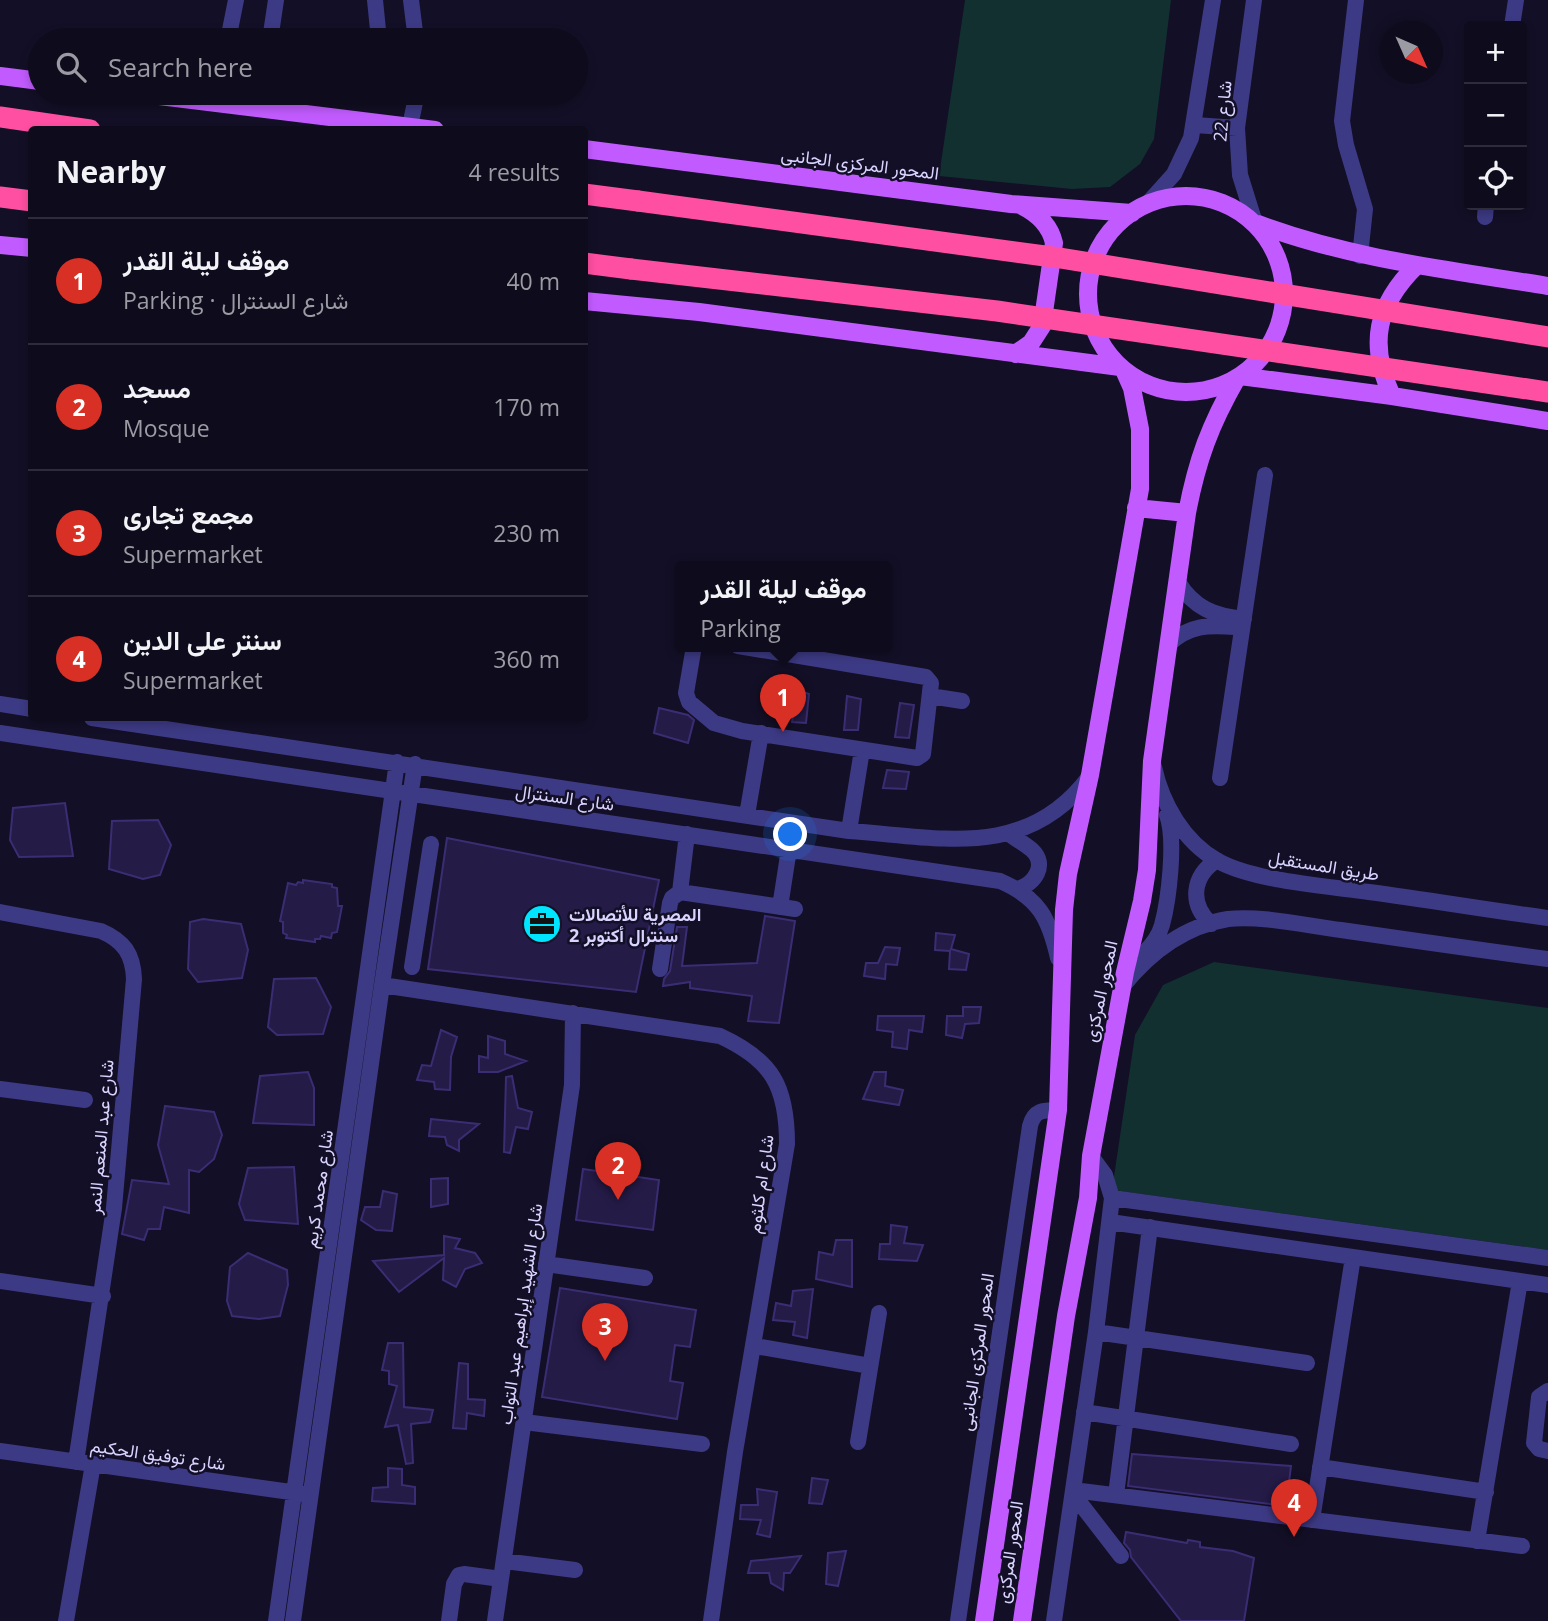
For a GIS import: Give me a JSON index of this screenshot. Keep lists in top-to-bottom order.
{
  "streets": {
    "main road": ["المحور المركزى الجانبى", "المحور المركزى"],
    "street": [
      "شارع 22",
      "شارع السنترال",
      "طريق المستقبل",
      "شارع عبد المنعم النمر",
      "شارع ام كلثوم",
      "شارع محمد كريم",
      "شارع الشهيد إبراهيم عبد التواب",
      "شارع توفيق الحكيم"
    ]
  },
  "crossings": [
    ["شارع 22", "المحور المركزى الجانبى"],
    ["شارع 22", "المحور المركزى"],
    ["المحور المركزى الجانبى", "المحور المركزى"],
    ["شارع السنترال", "المحور المركزى"],
    ["شارع السنترال", "شارع محمد كريم"],
    ["طريق المستقبل", "المحور المركزى"],
    ["شارع عبد المنعم النمر", "شارع توفيق الحكيم"],
    ["شارع ام كلثوم", "شارع محمد كريم"],
    ["شارع ام كلثوم", "شارع الشهيد إبراهيم عبد التواب"],
    ["شارع محمد كريم", "شارع توفيق الحكيم"]
  ],
  "places": {
    "office": ["المصرية للأتصالات سنترال أكتوبر 2"]
  },
  "north": "bottom right",
  "page": {
    "map_buttons": ["+", "−"],
    "search": "Search here",
    "heading": ["Nearby", "4 results"],
    "list": [
      {
        "mark": "1",
        "name": "موقف ليلة القدر",
        "note": "Parking · شارع السنترال",
        "value": "40 m"
      },
      {
        "mark": "2",
        "name": "مسجد",
        "note": "Mosque",
        "value": "170 m"
      },
      {
        "mark": "3",
        "name": "مجمع تجارى",
        "note": "Supermarket",
        "value": "230 m"
      },
      {
        "mark": "4",
        "name": "سنتر على الدين",
        "note": "Supermarket",
        "value": "360 m"
      }
    ],
    "popup": ["موقف ليلة القدر", "Parking"],
    "pins": [
      "1",
      "2",
      "3",
      "4"
    ]
  }
}
